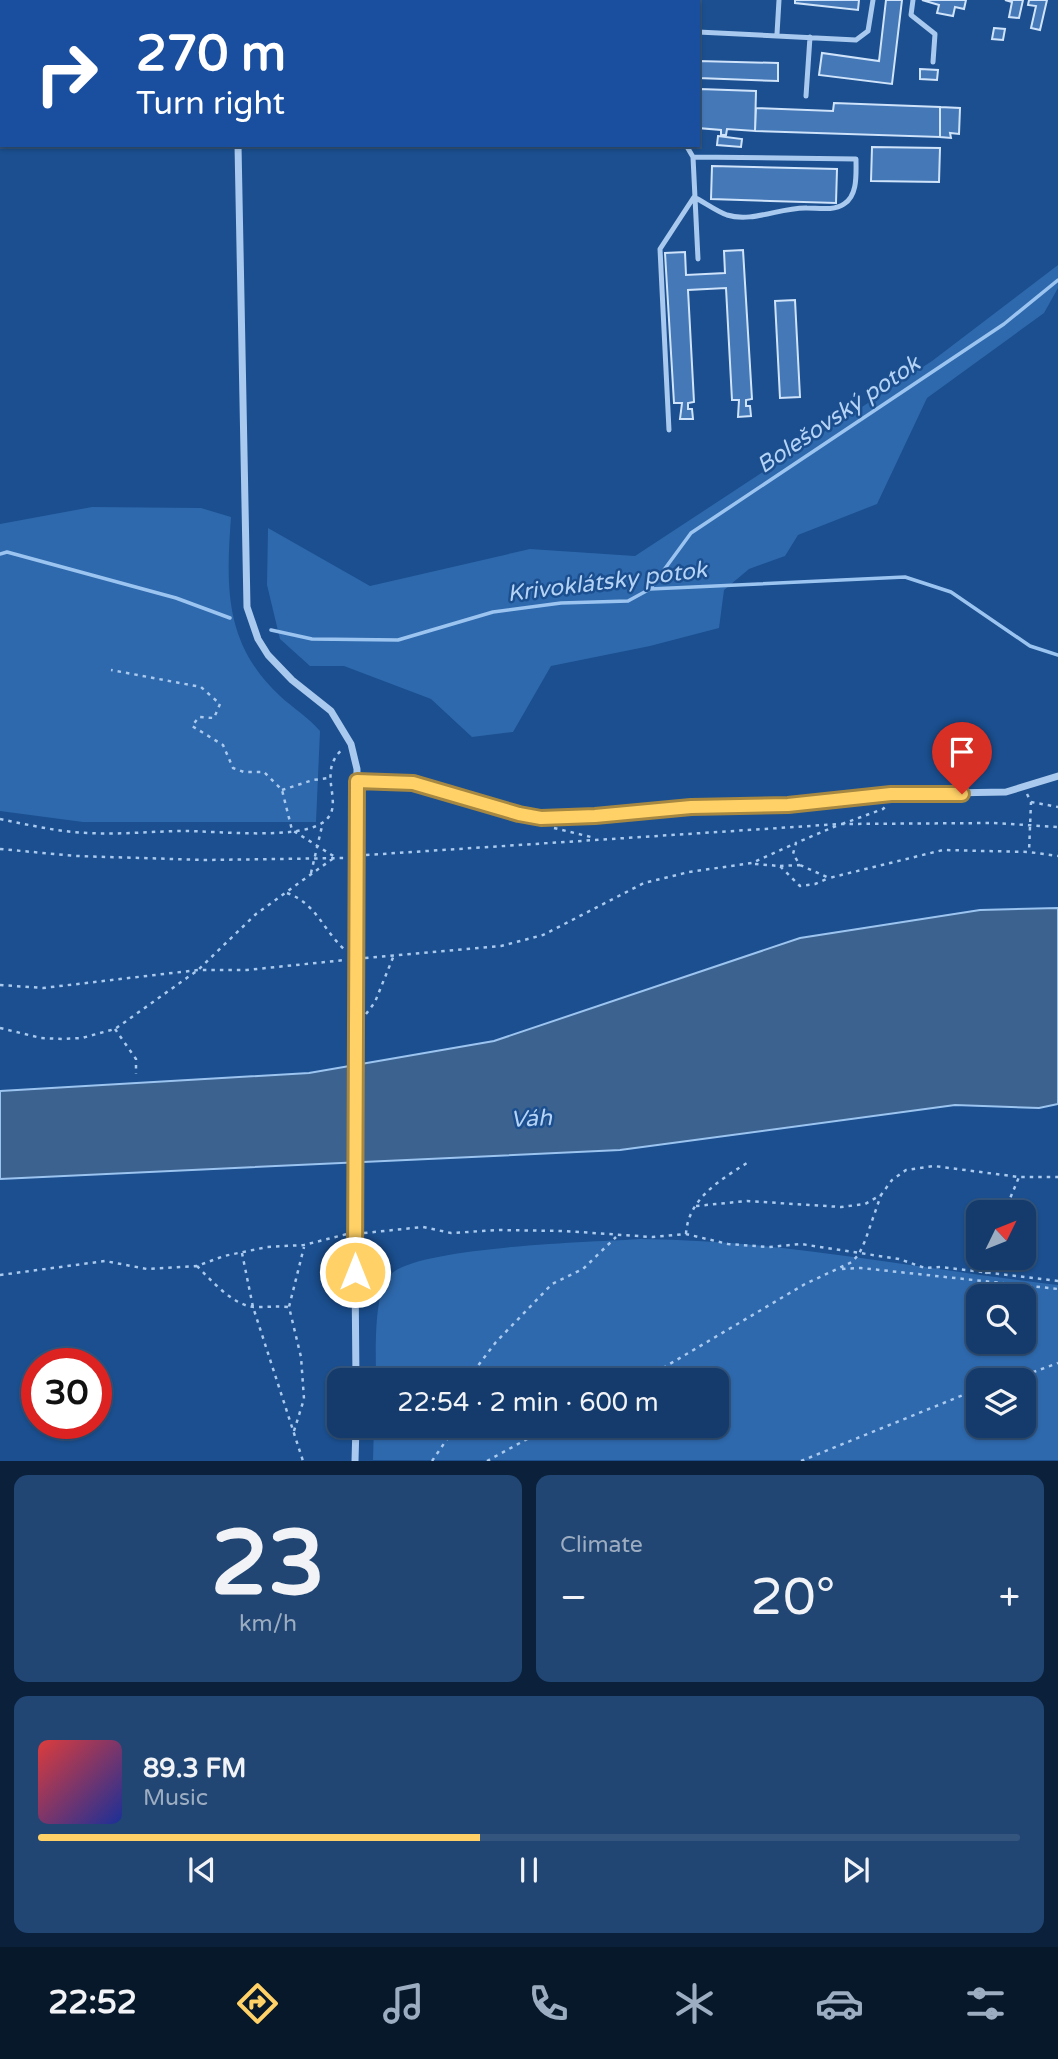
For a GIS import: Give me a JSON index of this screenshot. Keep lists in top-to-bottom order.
{
  "water": ["Bolešovský potok", "Krivoklátsky potok", "Váh"],
  "north": "top right",
  "page": {
    "turn": ["270 m", "Turn right"],
    "limit": "30",
    "trip": "22:54 · 2 min · 600 m",
    "tile": [
      ["23", "km/h"],
      "Climate"
    ],
    "heat": ["−", "20°", "+"],
    "song": ["89.3 FM", "Music"],
    "tabs": "22:52"
  }
}
